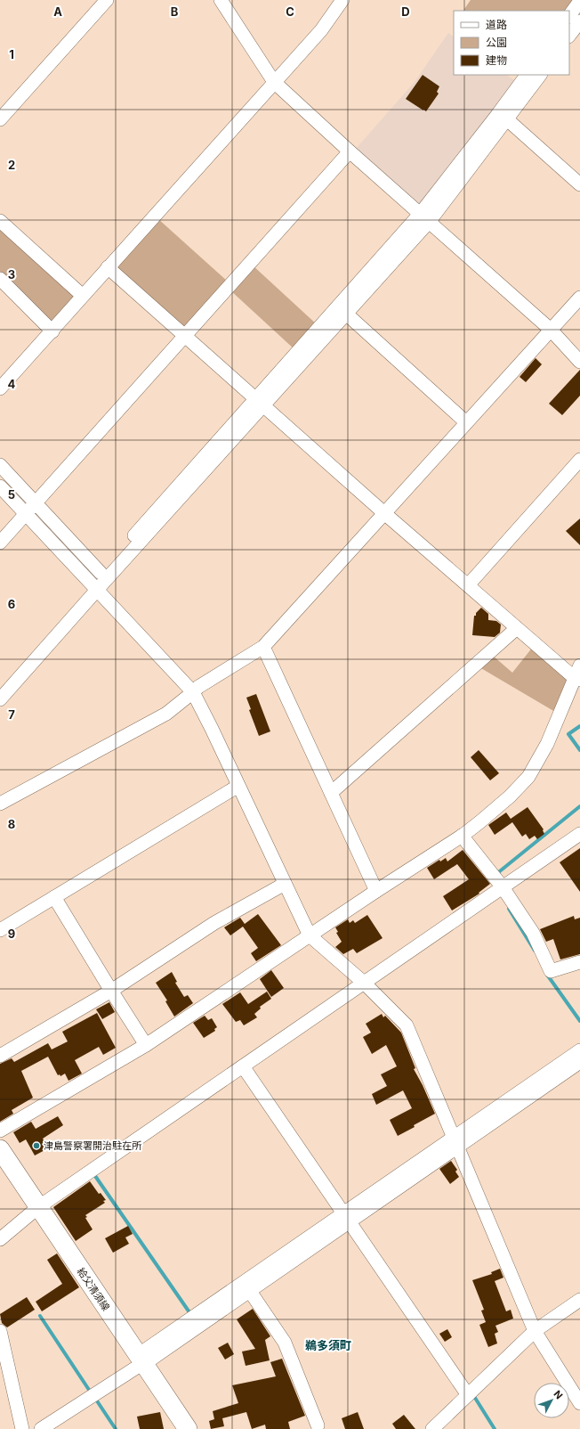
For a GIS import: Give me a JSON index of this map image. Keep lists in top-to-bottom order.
{
  "streets": {
    "main road": ["給父清須線"]
  },
  "districts": ["鵜多須町"],
  "places": ["津島警察署開治駐在所"],
  "legend": ["道路", "公園", "建物"],
  "north": "top right",
  "grid": {
    "columns": [
      "A",
      "B",
      "C",
      "D"
    ],
    "rows": [
      "1",
      "2",
      "3",
      "4",
      "5",
      "6",
      "7",
      "8",
      "9"
    ]
  }
}
